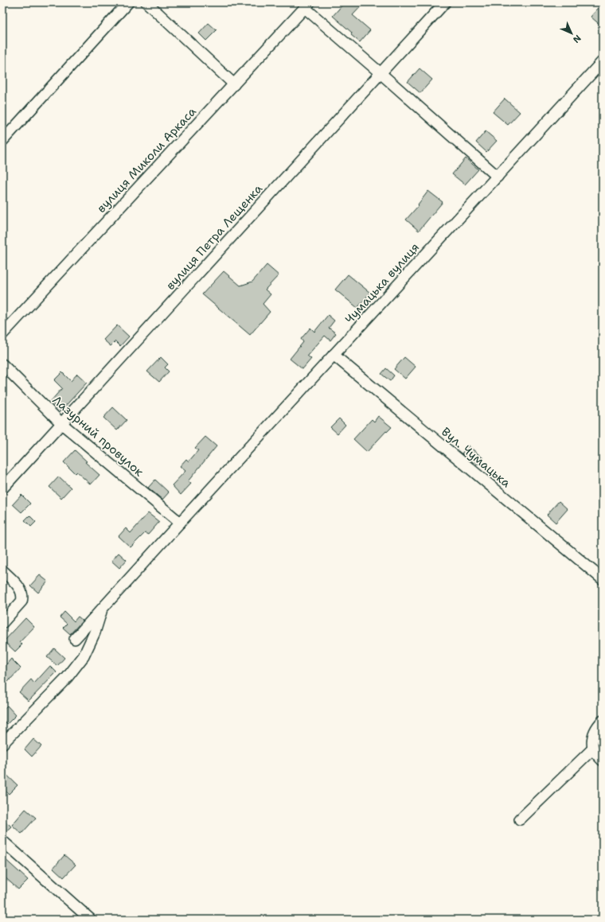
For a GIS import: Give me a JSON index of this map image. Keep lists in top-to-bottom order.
{
  "streets": {
    "street": [
      "вулиця Миколи Аркаса",
      "вулиця Петра Лещенка",
      "Чумацька вулиця",
      "Лазурний провулок",
      "Вул. Чумацька"
    ]
  },
  "crossings": [
    ["вулиця Петра Лещенка", "Лазурний провулок"],
    ["Чумацька вулиця", "Лазурний провулок"],
    ["Чумацька вулиця", "Вул. Чумацька"]
  ],
  "north": "bottom right"
}
